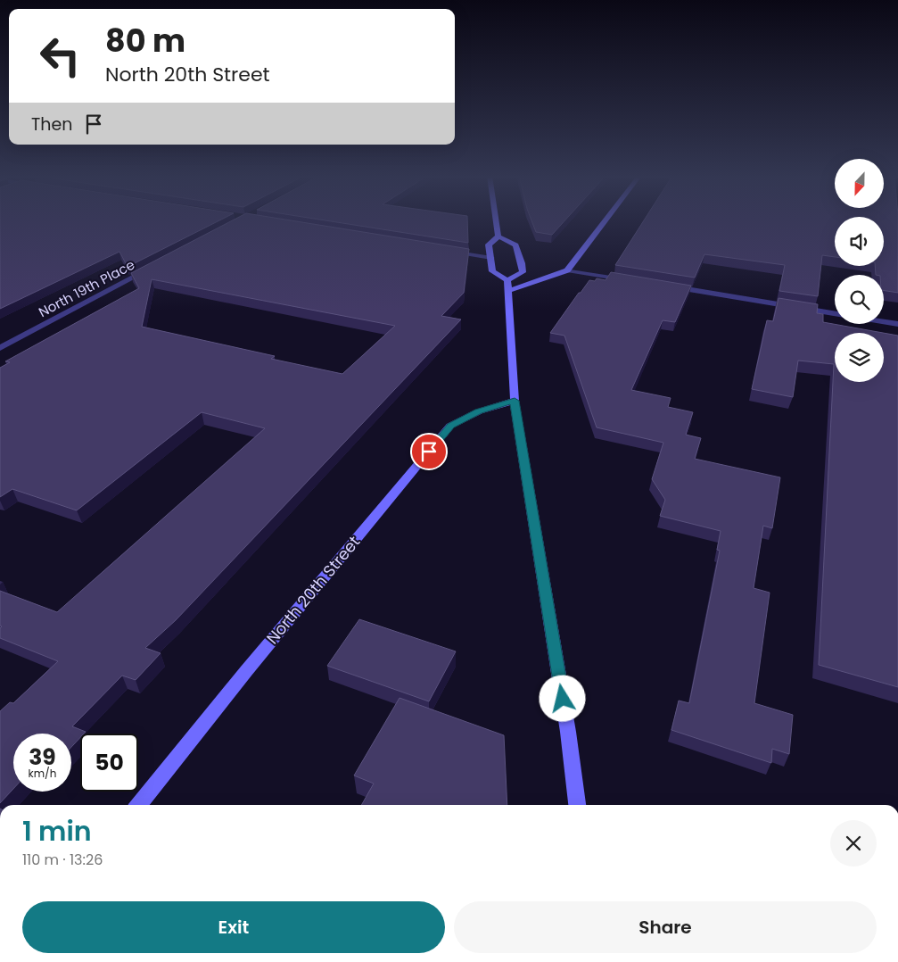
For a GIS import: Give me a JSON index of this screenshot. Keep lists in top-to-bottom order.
{
  "streets": {
    "main road": ["North 20th Street"],
    "street": ["North 19th Place"]
  },
  "north": "bottom",
  "page": {
    "turn": ["80 m", "North 20th Street"],
    "then": "Then",
    "speed": "39 km/h",
    "limit": "50",
    "heading": ["1 min", "110 m · 13:26"],
    "buttons": ["Exit", "Share"]
  }
}
